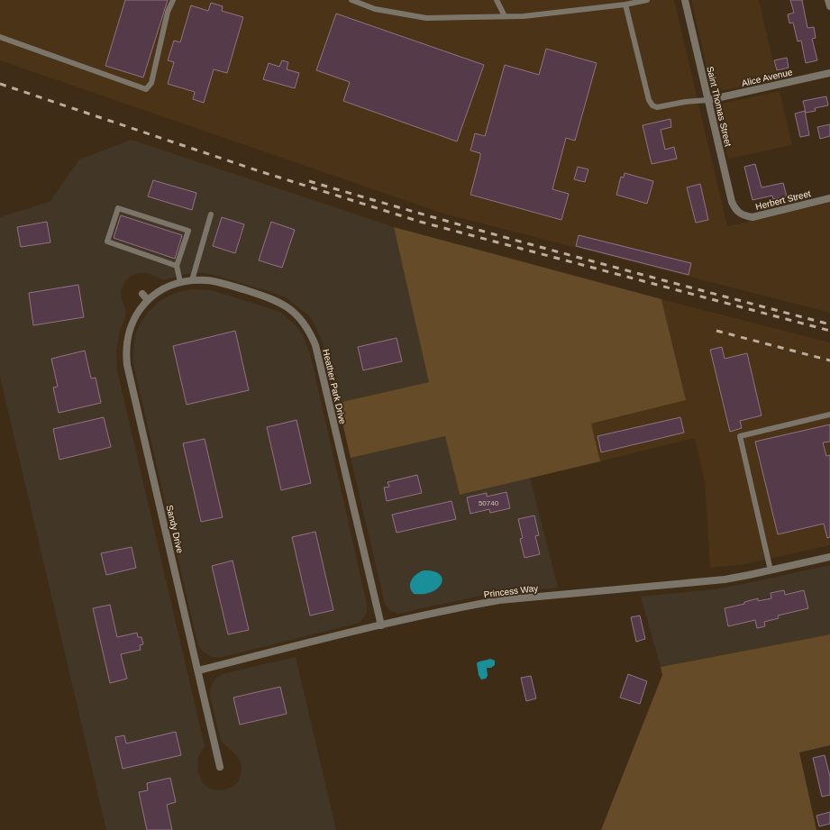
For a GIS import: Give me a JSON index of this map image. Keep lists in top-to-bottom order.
{
  "streets": {
    "street": [
      "Alice Avenue",
      "Saint Thomas Street",
      "Herbert Street",
      "Heather Park Drive",
      "Sandy Drive",
      "Princess Way"
    ]
  },
  "crossings": [
    ["Alice Avenue", "Saint Thomas Street"],
    ["Saint Thomas Street", "Herbert Street"],
    ["Heather Park Drive", "Sandy Drive"],
    ["Heather Park Drive", "Princess Way"],
    ["Sandy Drive", "Princess Way"]
  ],
  "house_numbers": ["50740"]
}
